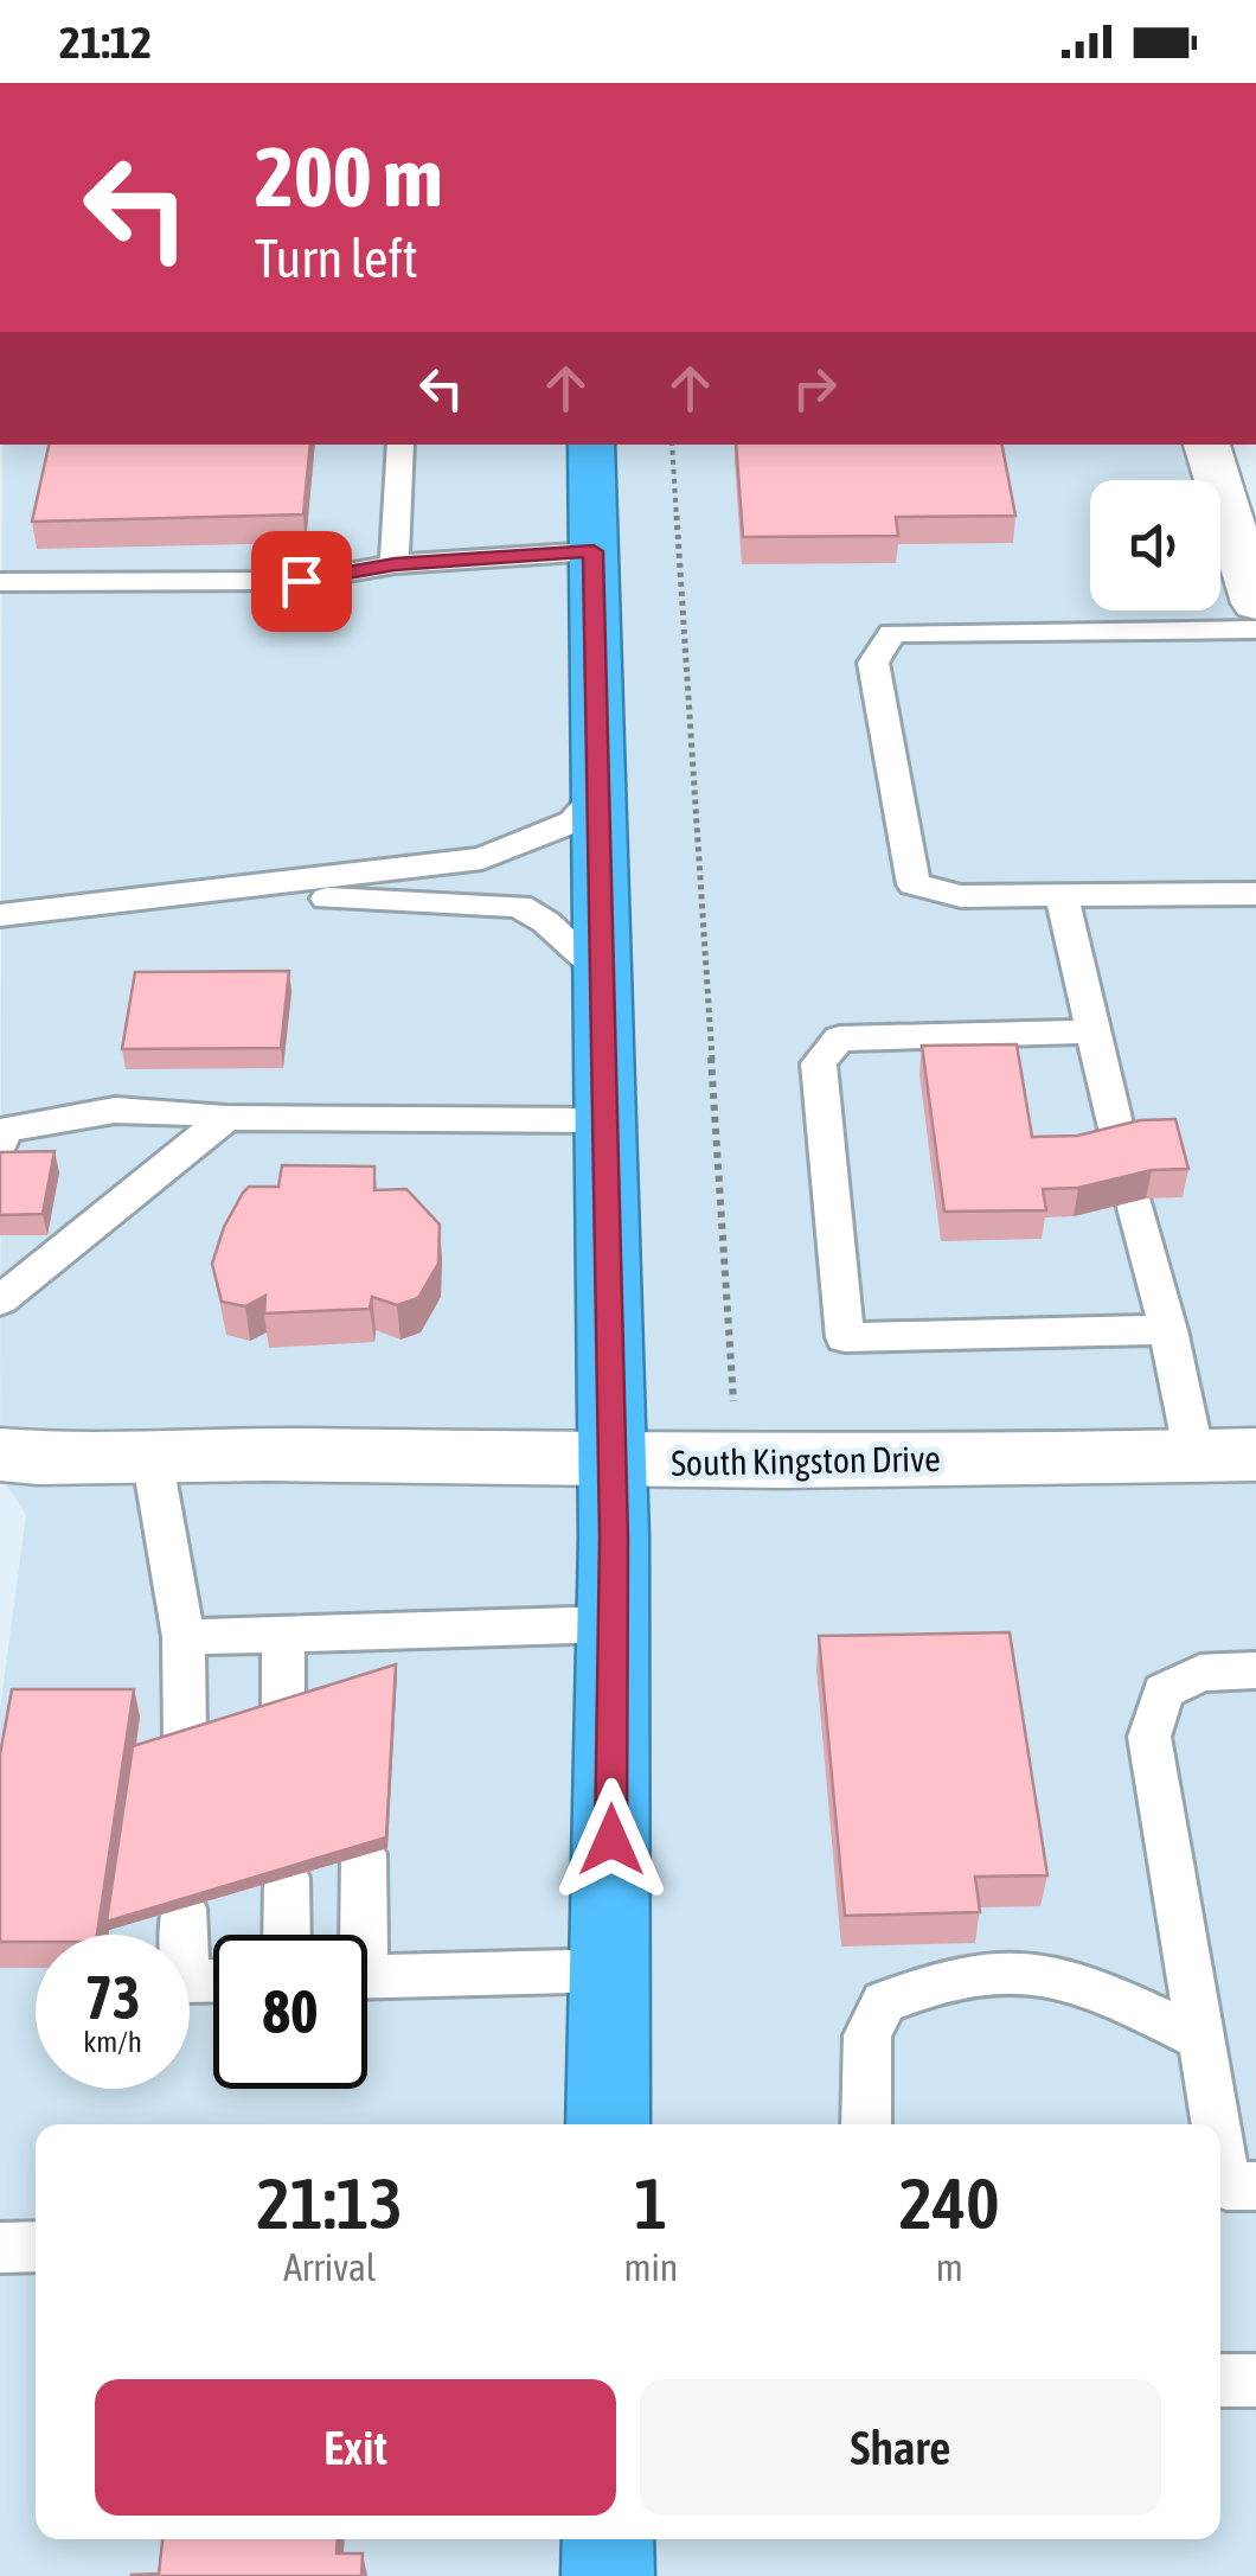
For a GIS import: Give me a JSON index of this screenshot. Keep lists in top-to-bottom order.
{
  "streets": {
    "street": ["South Kingston Drive"]
  },
  "page": {
    "status": "21:12",
    "turn": ["200 m", "Turn left"],
    "speed": "73 km/h",
    "limit": "80",
    "eta": [
      "21:13",
      "Arrival",
      "1",
      "min",
      "240",
      "m"
    ],
    "buttons": ["Exit", "Share"]
  }
}
